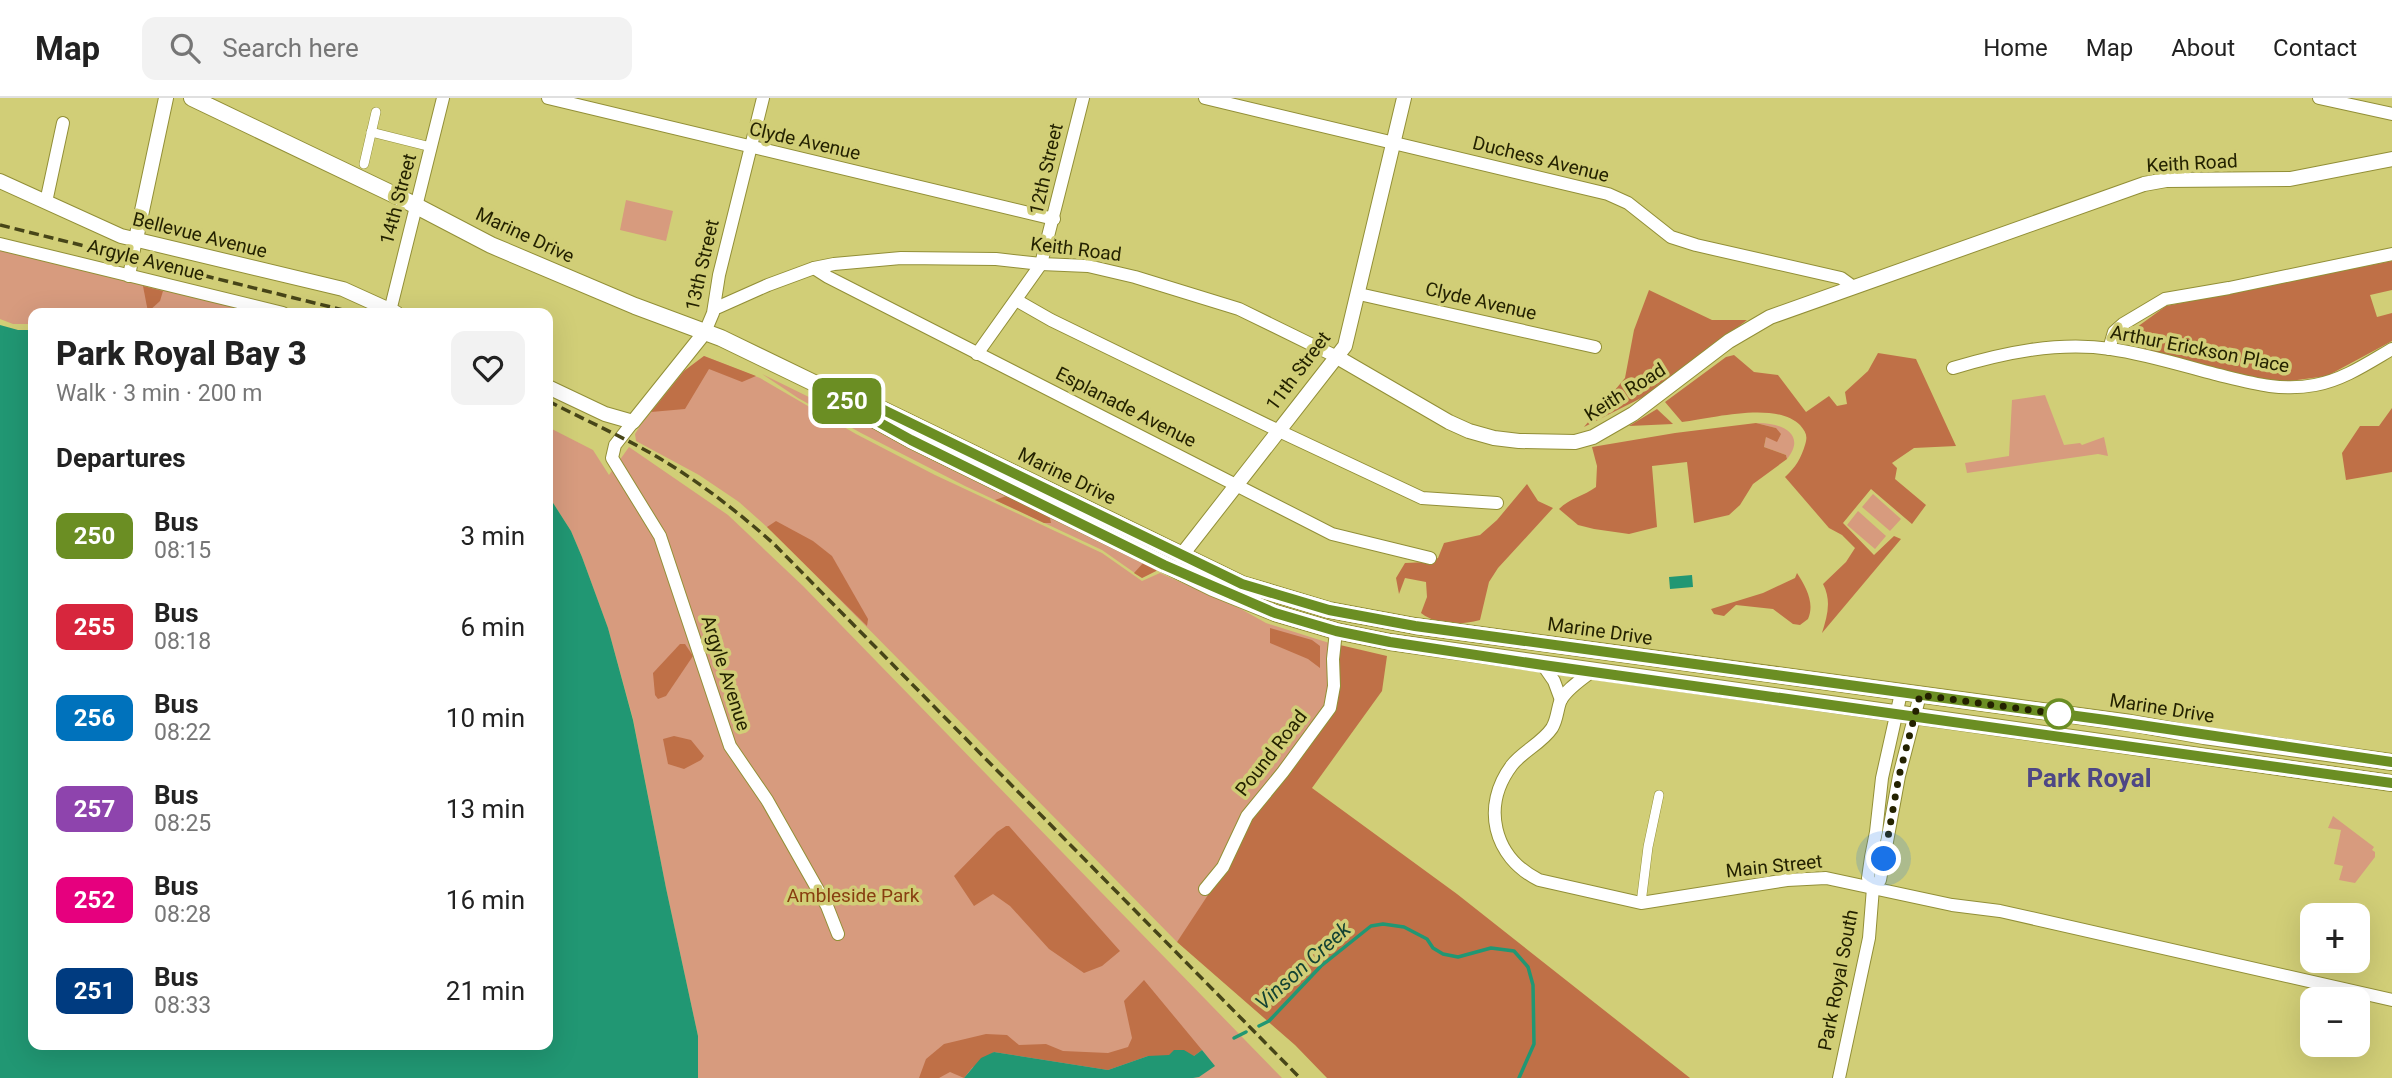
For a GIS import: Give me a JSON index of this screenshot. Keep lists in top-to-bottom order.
{
  "streets": {
    "main road": ["Marine Drive"],
    "street": [
      "Clyde Avenue",
      "Duchess Avenue",
      "Keith Road",
      "12th Street",
      "14th Street",
      "Bellevue Avenue",
      "Argyle Avenue",
      "13th Street",
      "Arthur Erickson Place",
      "11th Street",
      "Esplanade Avenue",
      "Pound Road",
      "Main Street",
      "Park Royal South"
    ]
  },
  "crossings": [
    ["Clyde Avenue", "12th Street"],
    ["Clyde Avenue", "13th Street"],
    ["Clyde Avenue", "11th Street"],
    ["Duchess Avenue", "Keith Road"],
    ["Duchess Avenue", "11th Street"],
    ["Keith Road", "12th Street"],
    ["Keith Road", "13th Street"],
    ["Keith Road", "11th Street"],
    ["Keith Road", "Esplanade Avenue"],
    ["12th Street", "Esplanade Avenue"],
    ["14th Street", "Marine Drive"],
    ["Marine Drive", "13th Street"],
    ["Marine Drive", "11th Street"],
    ["Marine Drive", "Pound Road"],
    ["Marine Drive", "Main Street"],
    ["Marine Drive", "Park Royal South"],
    ["Argyle Avenue", "13th Street"],
    ["11th Street", "Esplanade Avenue"],
    ["Main Street", "Park Royal South"]
  ],
  "districts": ["Park Royal"],
  "water": ["Vinson Creek"],
  "parks": ["Ambleside Park"],
  "lines": ["bus line 250"],
  "page": {
    "header": "Map",
    "search": "Search here",
    "nav": [
      "Home",
      "Map",
      "About",
      "Contact"
    ],
    "on_map": "250",
    "heading": [
      ["Park Royal Bay 3", "Walk · 3 min · 200 m"],
      "Departures"
    ],
    "list": [
      {
        "mark": "250",
        "name": "Bus",
        "note": "08:15",
        "value": "3 min"
      },
      {
        "mark": "255",
        "name": "Bus",
        "note": "08:18",
        "value": "6 min"
      },
      {
        "mark": "256",
        "name": "Bus",
        "note": "08:22",
        "value": "10 min"
      },
      {
        "mark": "257",
        "name": "Bus",
        "note": "08:25",
        "value": "13 min"
      },
      {
        "mark": "252",
        "name": "Bus",
        "note": "08:28",
        "value": "16 min"
      },
      {
        "mark": "251",
        "name": "Bus",
        "note": "08:33",
        "value": "21 min"
      }
    ],
    "map_buttons": ["+", "−"]
  }
}
